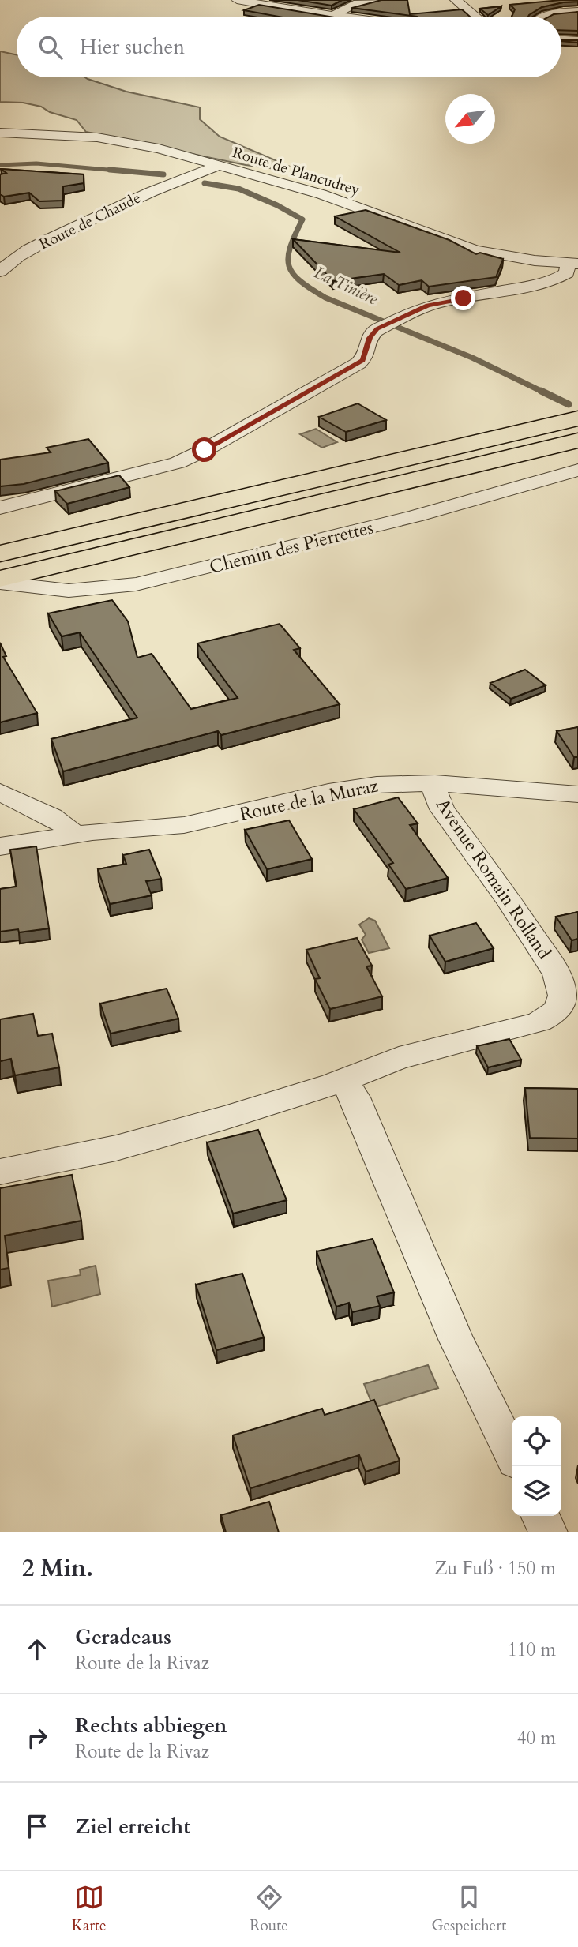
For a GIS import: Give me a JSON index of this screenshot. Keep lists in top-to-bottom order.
{
  "streets": {
    "street": [
      "Route de Plancudrey",
      "Route de Chaude",
      "Chemin des Pierrettes",
      "Route de la Muraz",
      "Avenue Romain Rolland"
    ]
  },
  "crossings": [
    ["Route de Plancudrey", "Route de Chaude"],
    ["Route de la Muraz", "Avenue Romain Rolland"]
  ],
  "water": ["La Tinière"],
  "north": "bottom left",
  "page": {
    "search": "Hier suchen",
    "heading": ["2 Min.", "Zu Fuß · 150 m"],
    "list": [
      ["Geradeaus", "Route de la Rivaz", "110 m"],
      ["Rechts abbiegen", "Route de la Rivaz", "40 m"],
      "Ziel erreicht"
    ],
    "nav": ["Karte", "Route", "Gespeichert"]
  }
}
